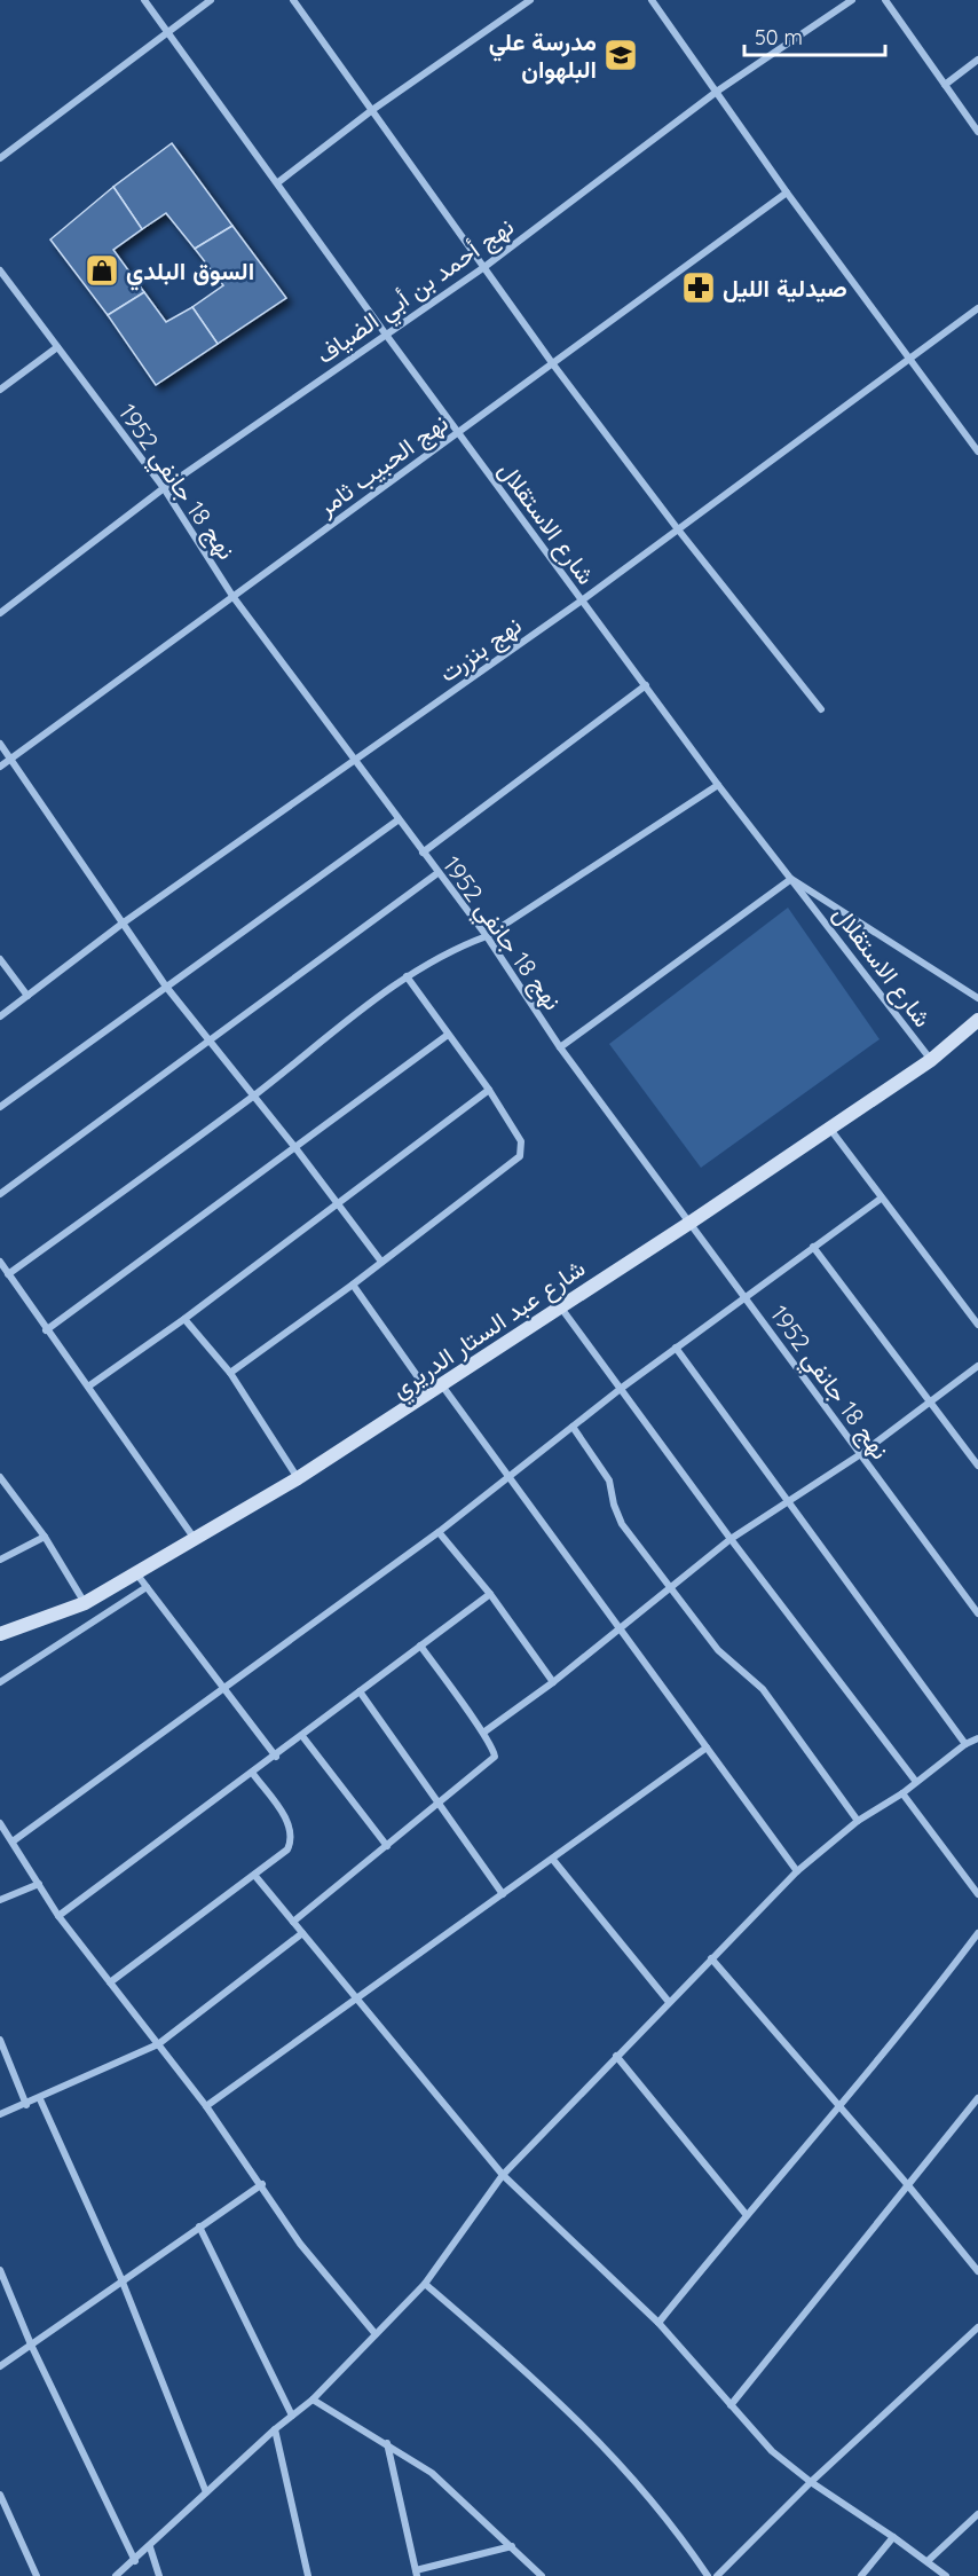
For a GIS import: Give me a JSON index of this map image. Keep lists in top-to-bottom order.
{
  "streets": {
    "street": [
      "نهج أحمد بن أبي الضياف",
      "نهج الحبيب ثامر",
      "نهج 18 جانفي 1952",
      "شارع الاستقلال",
      "نهج بنزرت",
      "شارع عبد الستار الدريري"
    ]
  },
  "crossings": [
    ["نهج أحمد بن أبي الضياف", "نهج 18 جانفي 1952"],
    ["نهج أحمد بن أبي الضياف", "شارع الاستقلال"],
    ["نهج الحبيب ثامر", "نهج 18 جانفي 1952"],
    ["نهج الحبيب ثامر", "شارع الاستقلال"],
    ["نهج 18 جانفي 1952", "نهج بنزرت"],
    ["نهج 18 جانفي 1952", "شارع عبد الستار الدريري"],
    ["شارع الاستقلال", "نهج بنزرت"],
    ["شارع الاستقلال", "شارع عبد الستار الدريري"]
  ],
  "places": {
    "school or university": ["مدرسة علي البلهوان"],
    "shop": ["السوق البلدي"],
    "pharmacy": ["صيدلية الليل"]
  },
  "scale_bar": "50 m"
}
